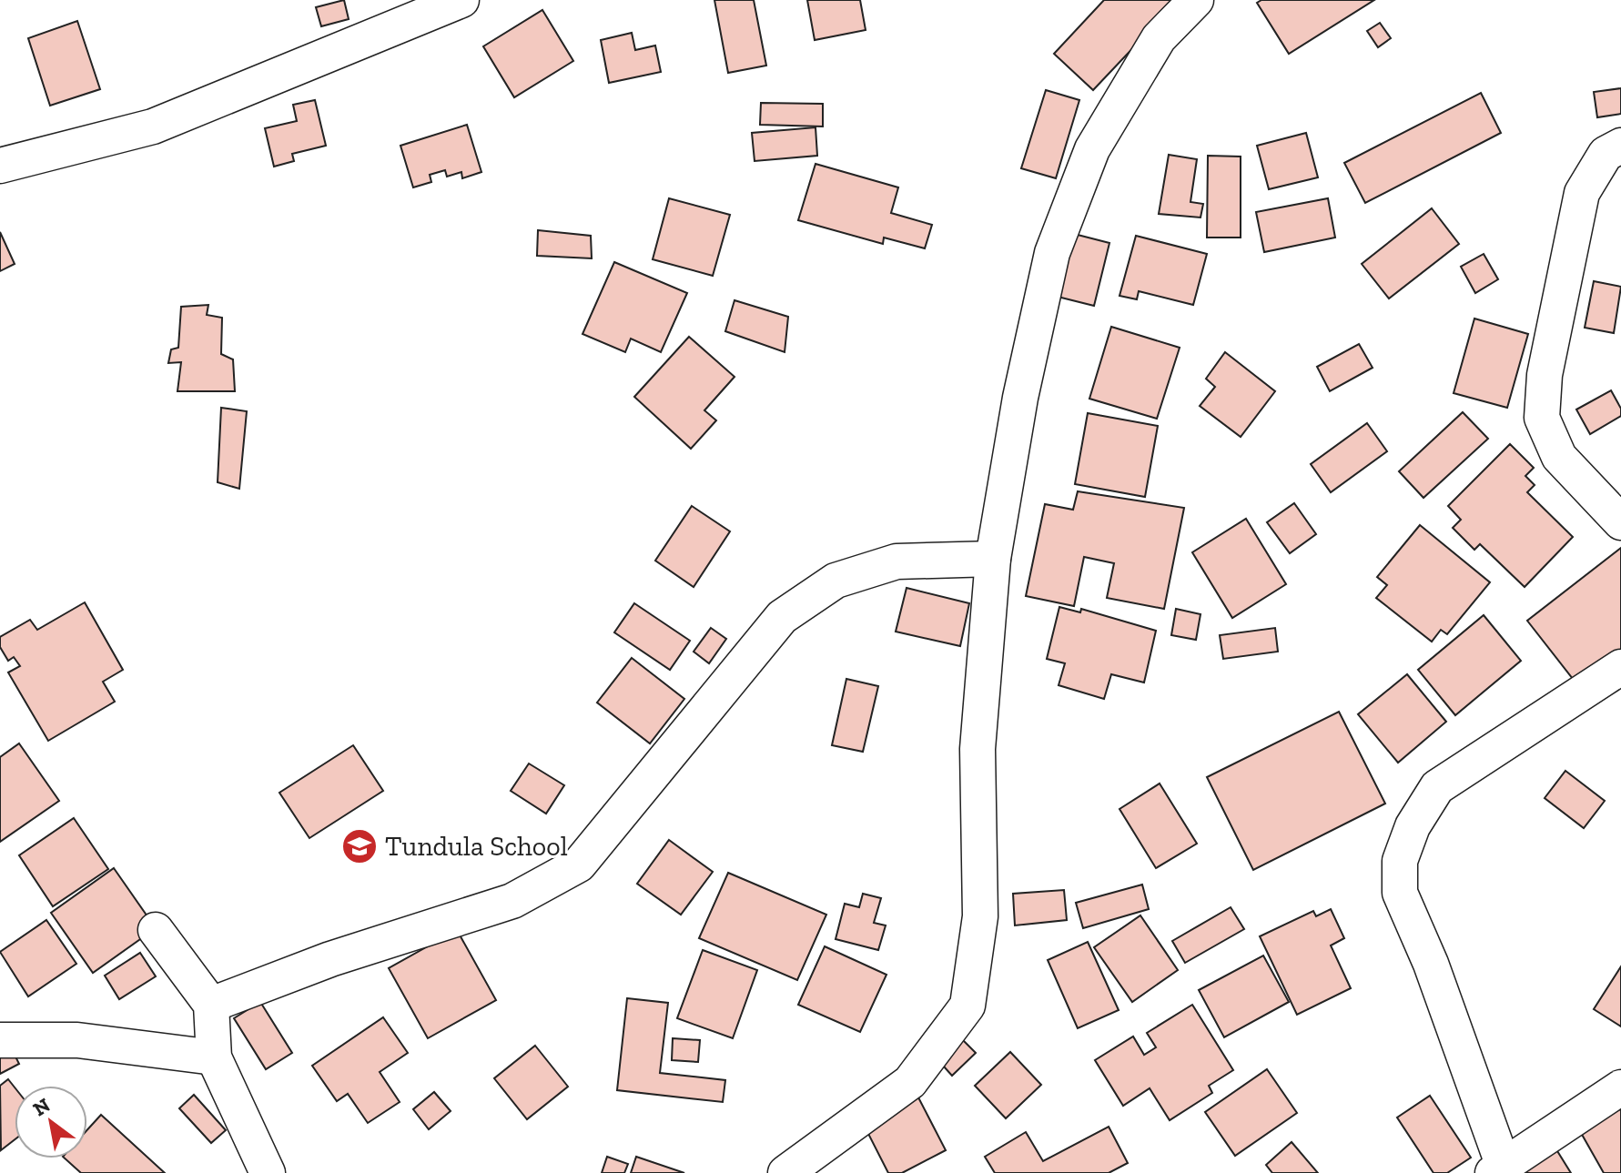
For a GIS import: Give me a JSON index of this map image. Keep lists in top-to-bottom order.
{
  "places": {
    "school or university": ["Tundula School"]
  },
  "north": "top left"
}
